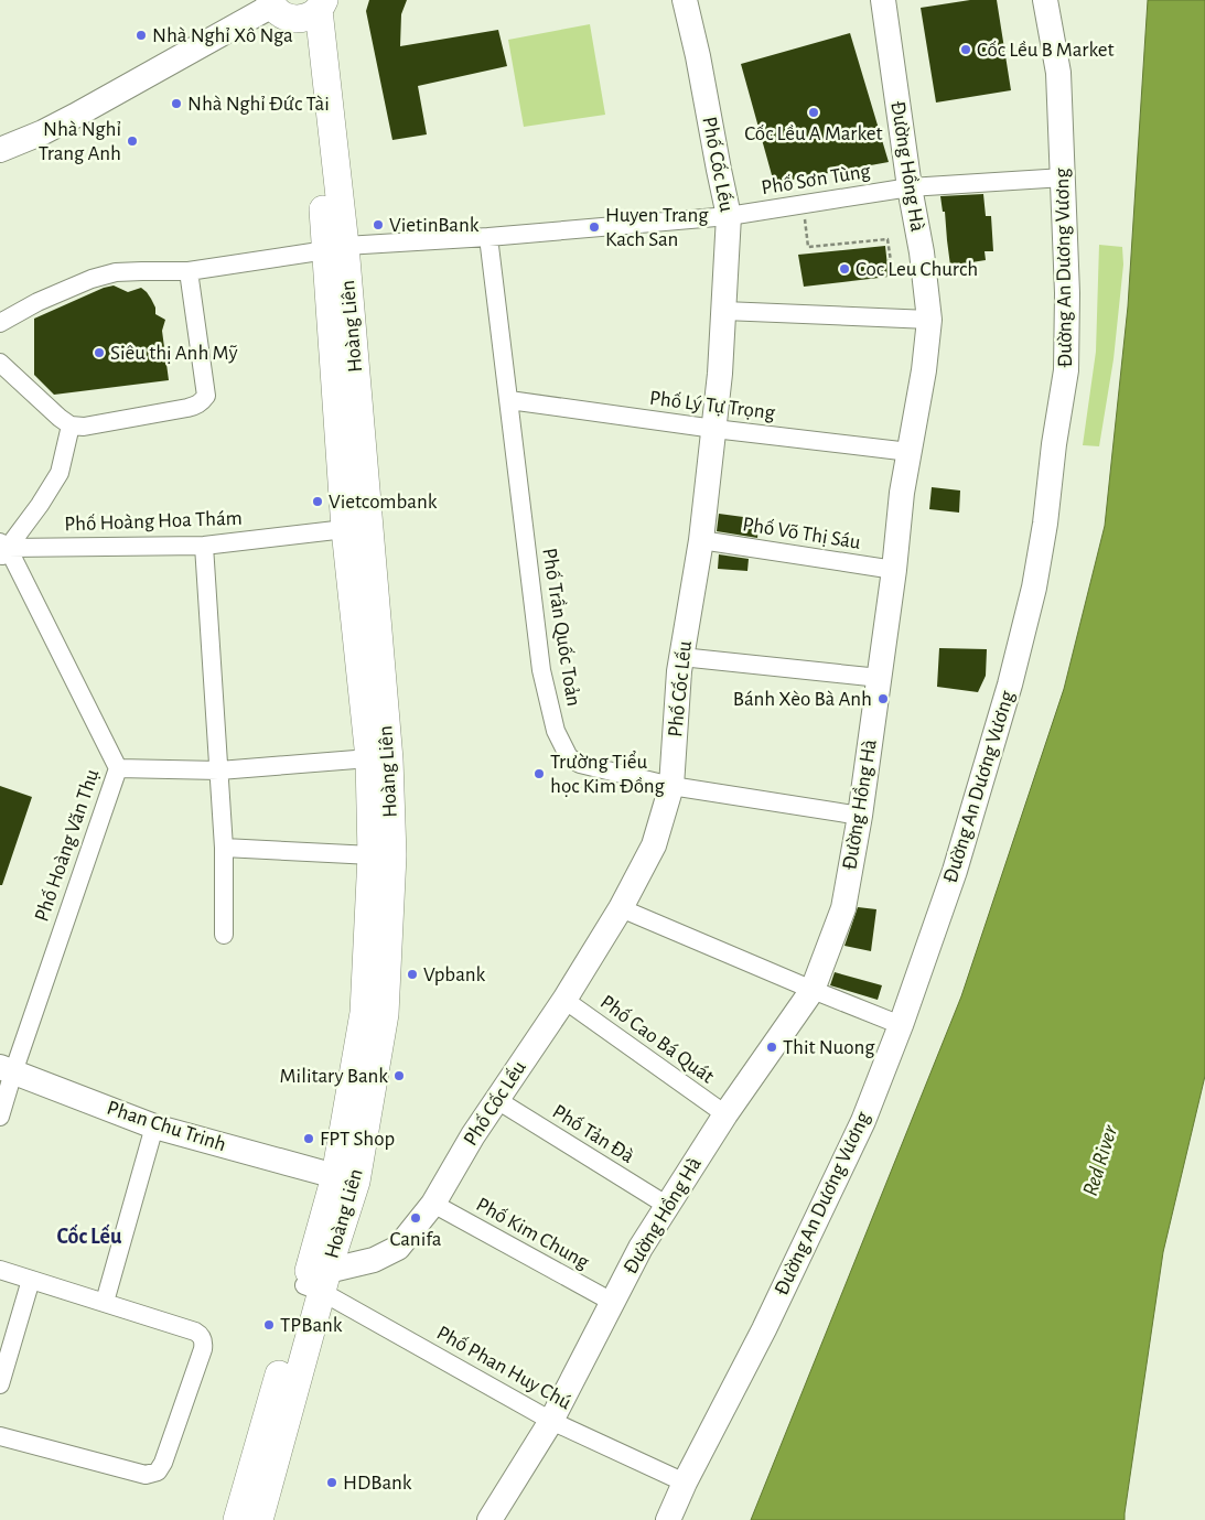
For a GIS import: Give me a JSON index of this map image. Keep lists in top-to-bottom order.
{
  "streets": {
    "main road": ["Hoàng Liên"],
    "street": [
      "Phố Cốc Lếu",
      "Đường Hồng Hà",
      "Phố Sơn Tùng",
      "Đường An Dương Vương",
      "Phố Lý Tự Trọng",
      "Phố Hoàng Hoa Thám",
      "Phố Võ Thị Sáu",
      "Phố Trần Quốc Toản",
      "Phố Hoàng Văn Thụ",
      "Phố Cao Bá Quát",
      "Phan Chu Trinh",
      "Phố Tản Đà",
      "Phố Kim Chung",
      "Phố Phan Huy Chú"
    ]
  },
  "crossings": [
    ["Phố Cốc Lếu", "Phố Sơn Tùng"],
    ["Phố Cốc Lếu", "Hoàng Liên"],
    ["Phố Cốc Lếu", "Phố Lý Tự Trọng"],
    ["Phố Cốc Lếu", "Phố Võ Thị Sáu"],
    ["Phố Cốc Lếu", "Phố Trần Quốc Toản"],
    ["Phố Cốc Lếu", "Phố Cao Bá Quát"],
    ["Phố Cốc Lếu", "Phố Tản Đà"],
    ["Phố Cốc Lếu", "Phố Kim Chung"],
    ["Phố Cốc Lếu", "Phố Phan Huy Chú"],
    ["Đường Hồng Hà", "Phố Sơn Tùng"],
    ["Đường Hồng Hà", "Phố Lý Tự Trọng"],
    ["Đường Hồng Hà", "Phố Võ Thị Sáu"],
    ["Đường Hồng Hà", "Phố Trần Quốc Toản"],
    ["Đường Hồng Hà", "Phố Cao Bá Quát"],
    ["Đường Hồng Hà", "Phố Tản Đà"],
    ["Đường Hồng Hà", "Phố Kim Chung"],
    ["Đường Hồng Hà", "Phố Phan Huy Chú"],
    ["Phố Sơn Tùng", "Đường An Dương Vương"],
    ["Phố Sơn Tùng", "Hoàng Liên"],
    ["Phố Sơn Tùng", "Phố Trần Quốc Toản"],
    ["Đường An Dương Vương", "Phố Phan Huy Chú"],
    ["Hoàng Liên", "Phố Hoàng Hoa Thám"],
    ["Hoàng Liên", "Phan Chu Trinh"],
    ["Hoàng Liên", "Phố Phan Huy Chú"],
    ["Phố Lý Tự Trọng", "Phố Trần Quốc Toản"],
    ["Phố Hoàng Hoa Thám", "Phố Hoàng Văn Thụ"],
    ["Phố Hoàng Văn Thụ", "Phan Chu Trinh"]
  ],
  "districts": ["Cốc Lếu"],
  "water": ["Red River"],
  "places": [
    "Nhà Nghỉ Xô Nga",
    "Cốc Lều B Market",
    "Nhà Nghỉ Đức Tài",
    "Cốc Lều A Market",
    "Nhà Nghỉ Trang Anh",
    "VietinBank",
    "Huyen Trang Kach San",
    "Coc Leu Church",
    "Siêu thị Anh Mỹ",
    "Vietcombank",
    "Bánh Xèo Bà Anh",
    "Trường Tiểu học Kim Đồng",
    "Vpbank",
    "Thit Nuong",
    "Military Bank",
    "FPT Shop",
    "Canifa",
    "TPBank",
    "HDBank"
  ]
}
